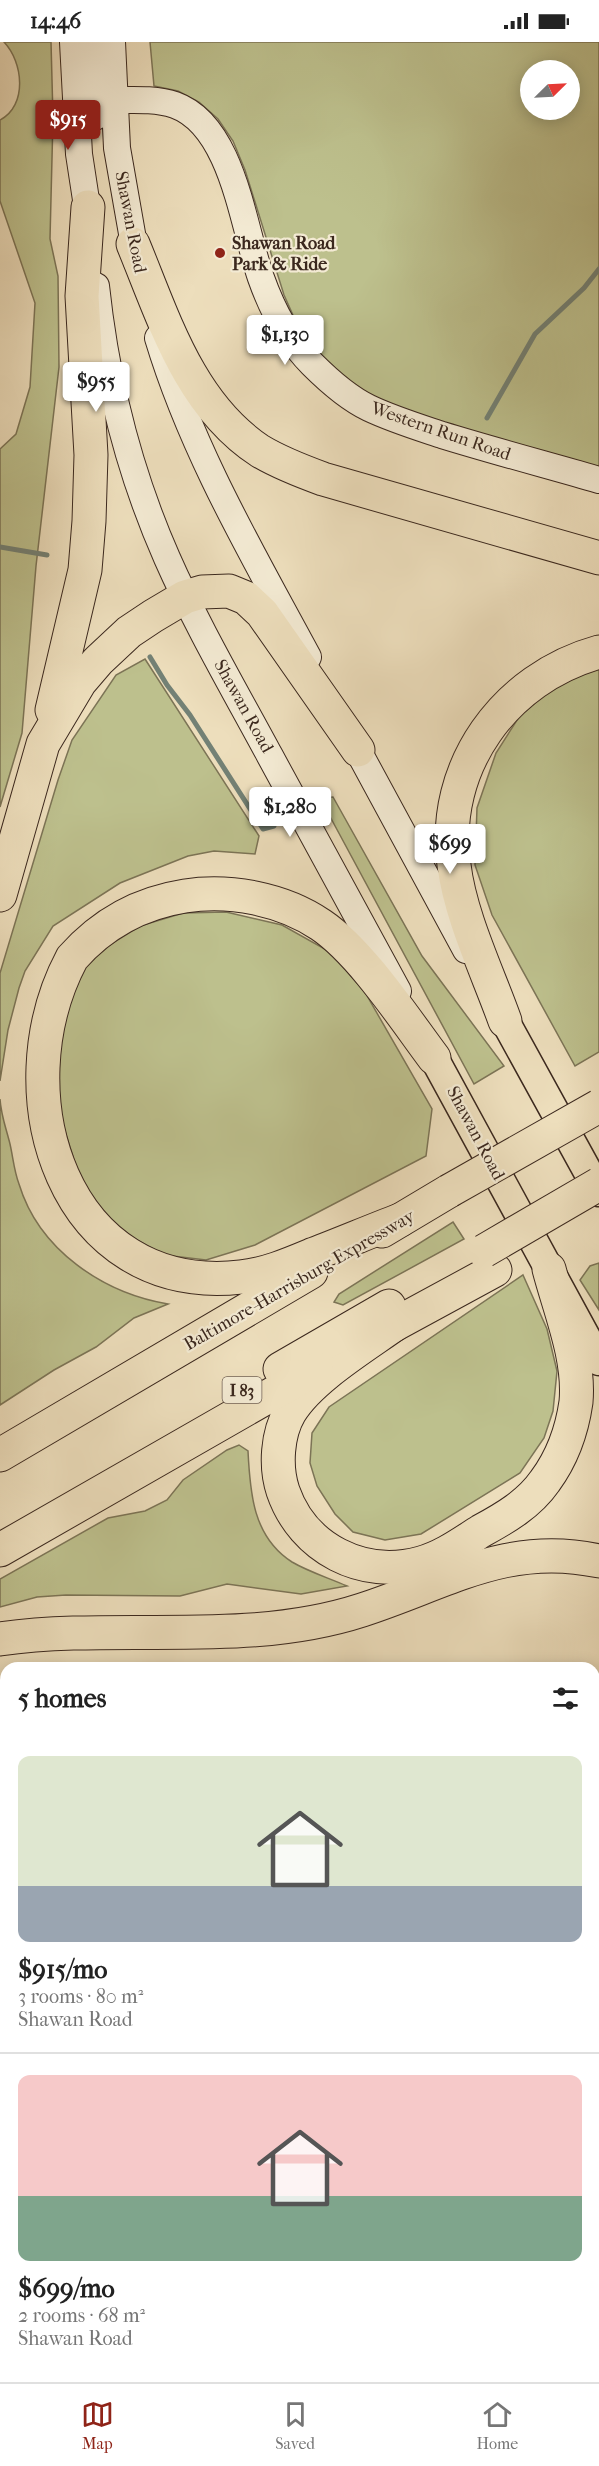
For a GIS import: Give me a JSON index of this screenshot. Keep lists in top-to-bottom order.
{
  "streets": {
    "highway": ["Baltimore-Harrisburg Expressway", "I 83"],
    "main road": ["Shawan Road", "Western Run Road"]
  },
  "crossings": [
    ["Shawan Road", "Western Run Road"]
  ],
  "places": ["Shawan Road Park & Ride"],
  "north": "top right",
  "page": {
    "status": "14:46",
    "price": [
      "$915",
      "$1,130",
      "$955",
      "$1,280",
      "$699"
    ],
    "heading": "5 homes",
    "list": [
      {
        "name": "$915/mo",
        "note": "3 rooms · 80 m² · Shawan Road"
      },
      {
        "name": "$699/mo",
        "note": "2 rooms · 68 m² · Shawan Road"
      }
    ],
    "tabs": ["Map", "Saved", "Home"]
  }
}
